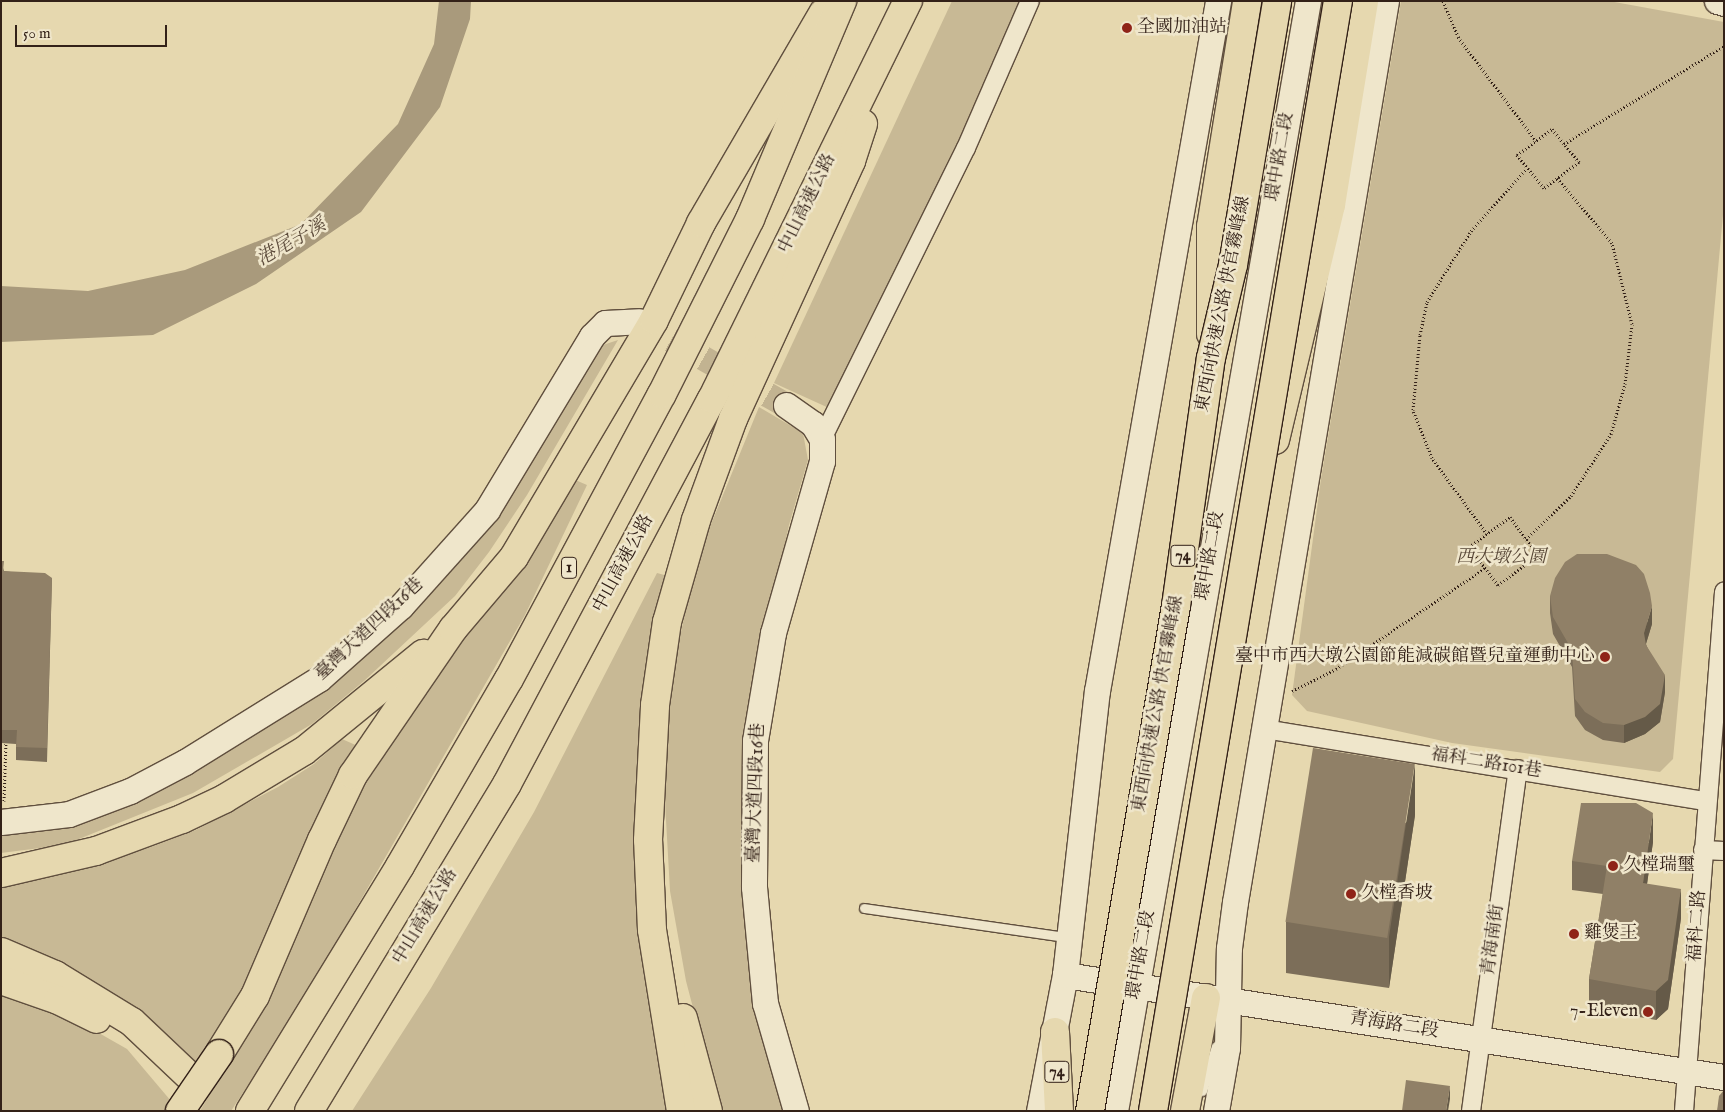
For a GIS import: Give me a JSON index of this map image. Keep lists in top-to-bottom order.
{
  "streets": {
    "highway": [
      "中山高速公路",
      "東西向快速公路 快官霧峰線",
      "74",
      "1"
    ],
    "street": [
      "環中路二段",
      "臺灣大道四段16巷",
      "福科二路101巷",
      "福科二路",
      "青海南街",
      "青海路二段"
    ]
  },
  "crossings": [
    ["環中路二段", "青海路二段"],
    ["東西向快速公路 快官霧峰線", "74"],
    ["福科二路101巷", "福科二路"],
    ["福科二路101巷", "青海南街"],
    ["福科二路", "青海路二段"],
    ["青海南街", "青海路二段"]
  ],
  "water": ["港尾子溪"],
  "parks": ["西大墩公園"],
  "places": [
    "全國加油站",
    "臺中市西大墩公園節能減碳館暨兒童運動中心",
    "久樘瑞璽",
    "久樘香坡",
    "雞煲王",
    "7-Eleven"
  ],
  "scale_bar": "50 m"
}
